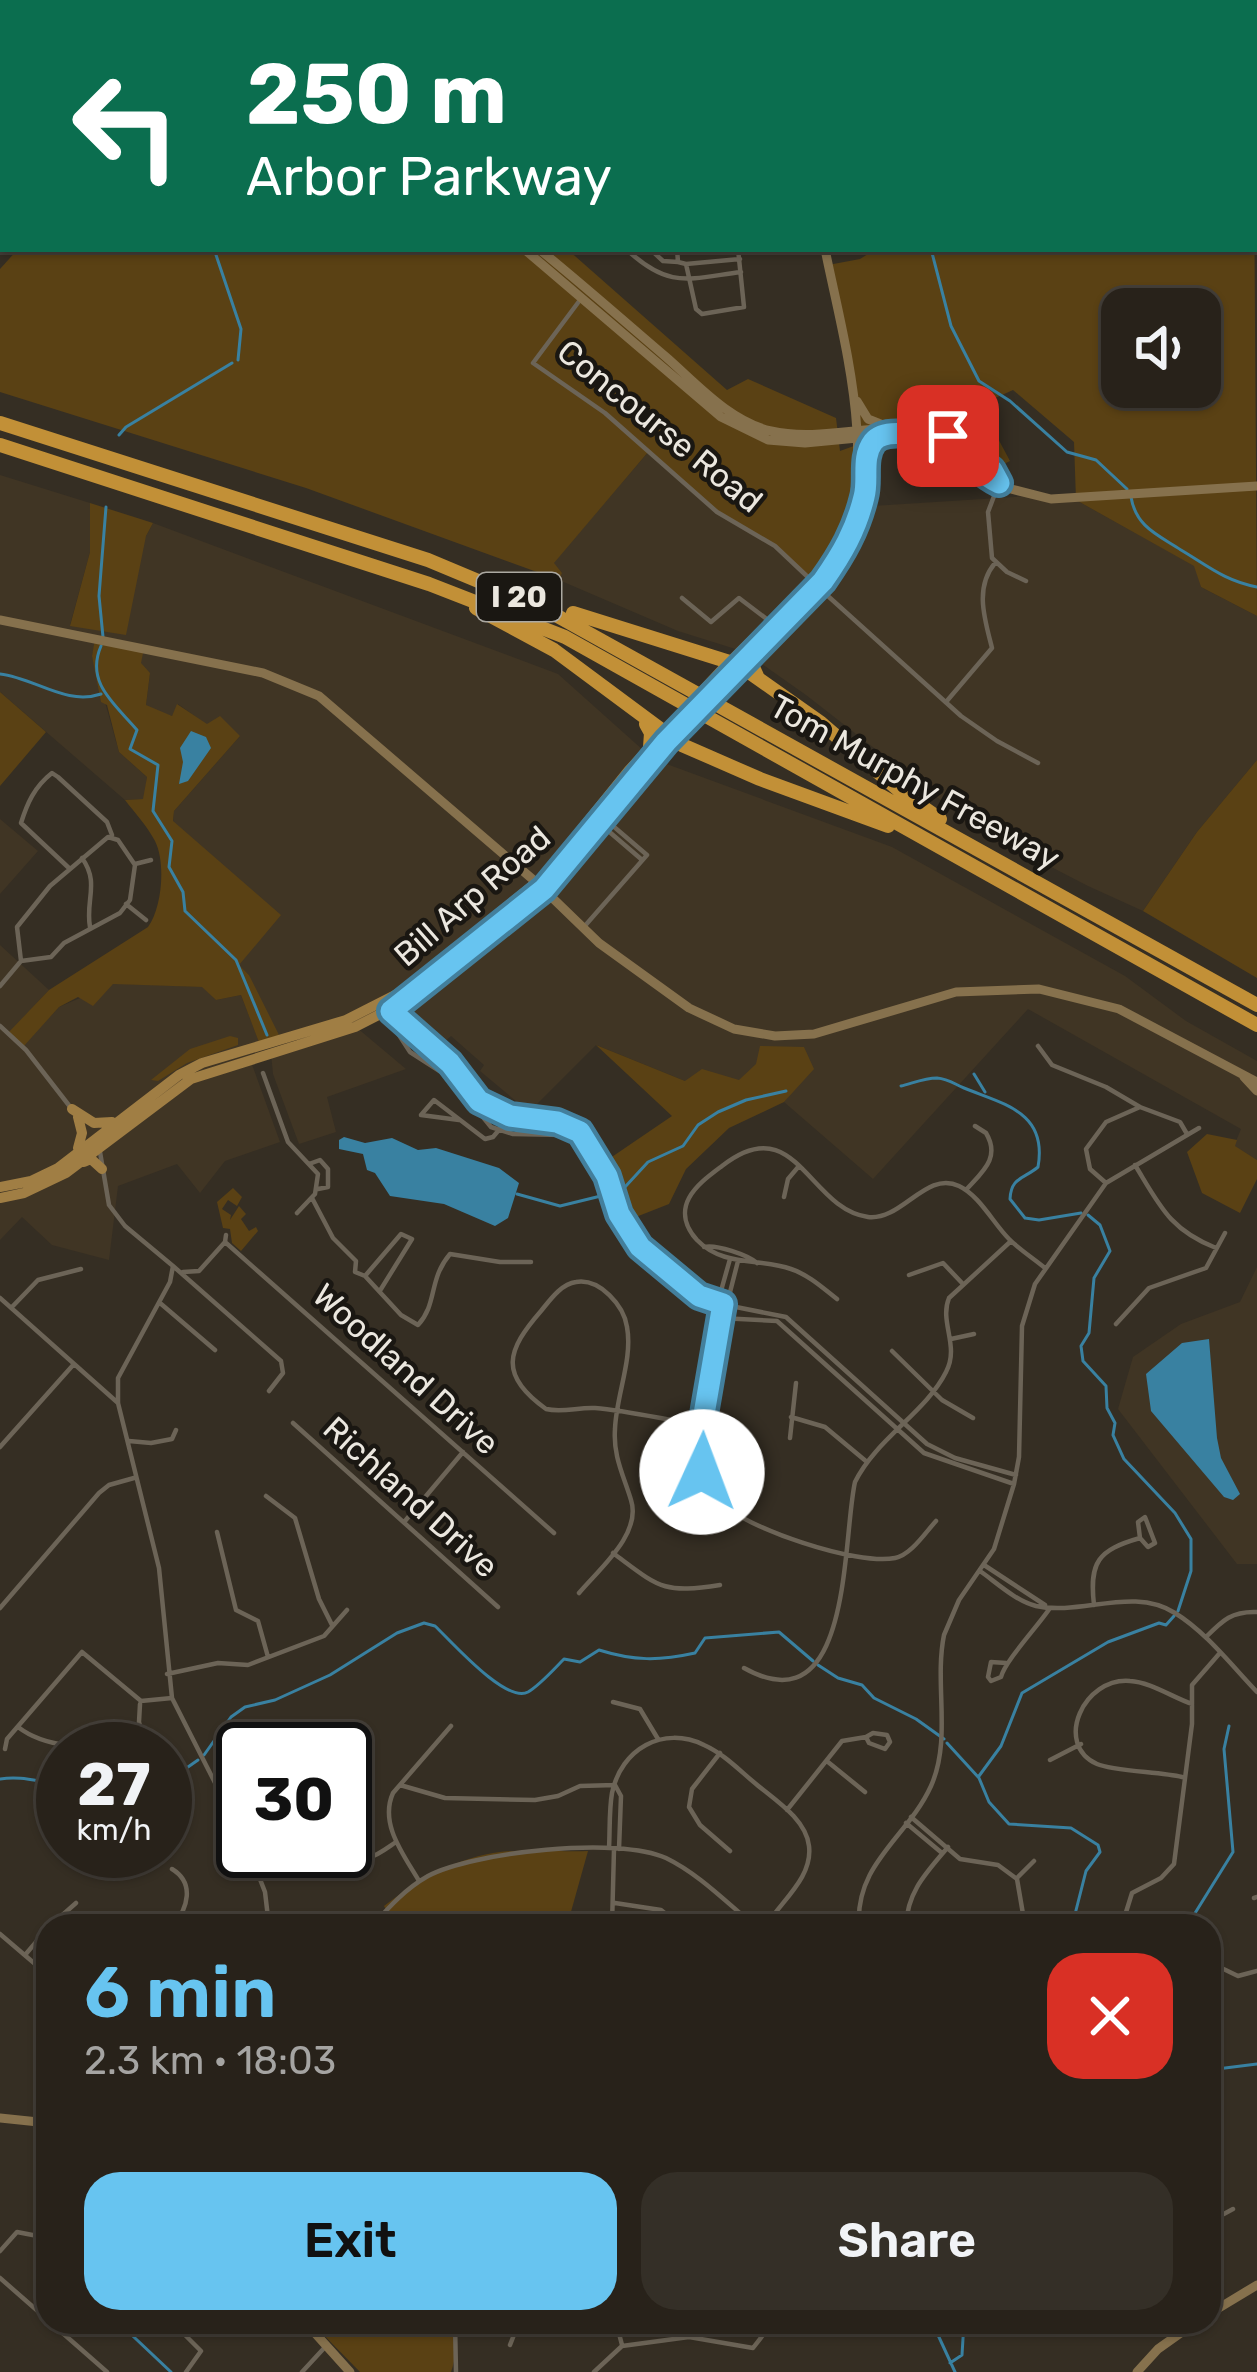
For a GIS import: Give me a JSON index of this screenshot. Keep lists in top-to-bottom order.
{
  "streets": {
    "highway": ["I 20", "Tom Murphy Freeway"],
    "main road": ["Bill Arp Road"],
    "street": ["Concourse Road", "Woodland Drive", "Richland Drive"]
  },
  "crossings": [
    ["Concourse Road", "Bill Arp Road"]
  ],
  "page": {
    "turn": ["250 m", "Arbor Parkway"],
    "speed": "27 km/h",
    "limit": "30",
    "heading": ["6 min", "2.3 km · 18:03"],
    "buttons": ["Exit", "Share"]
  }
}
